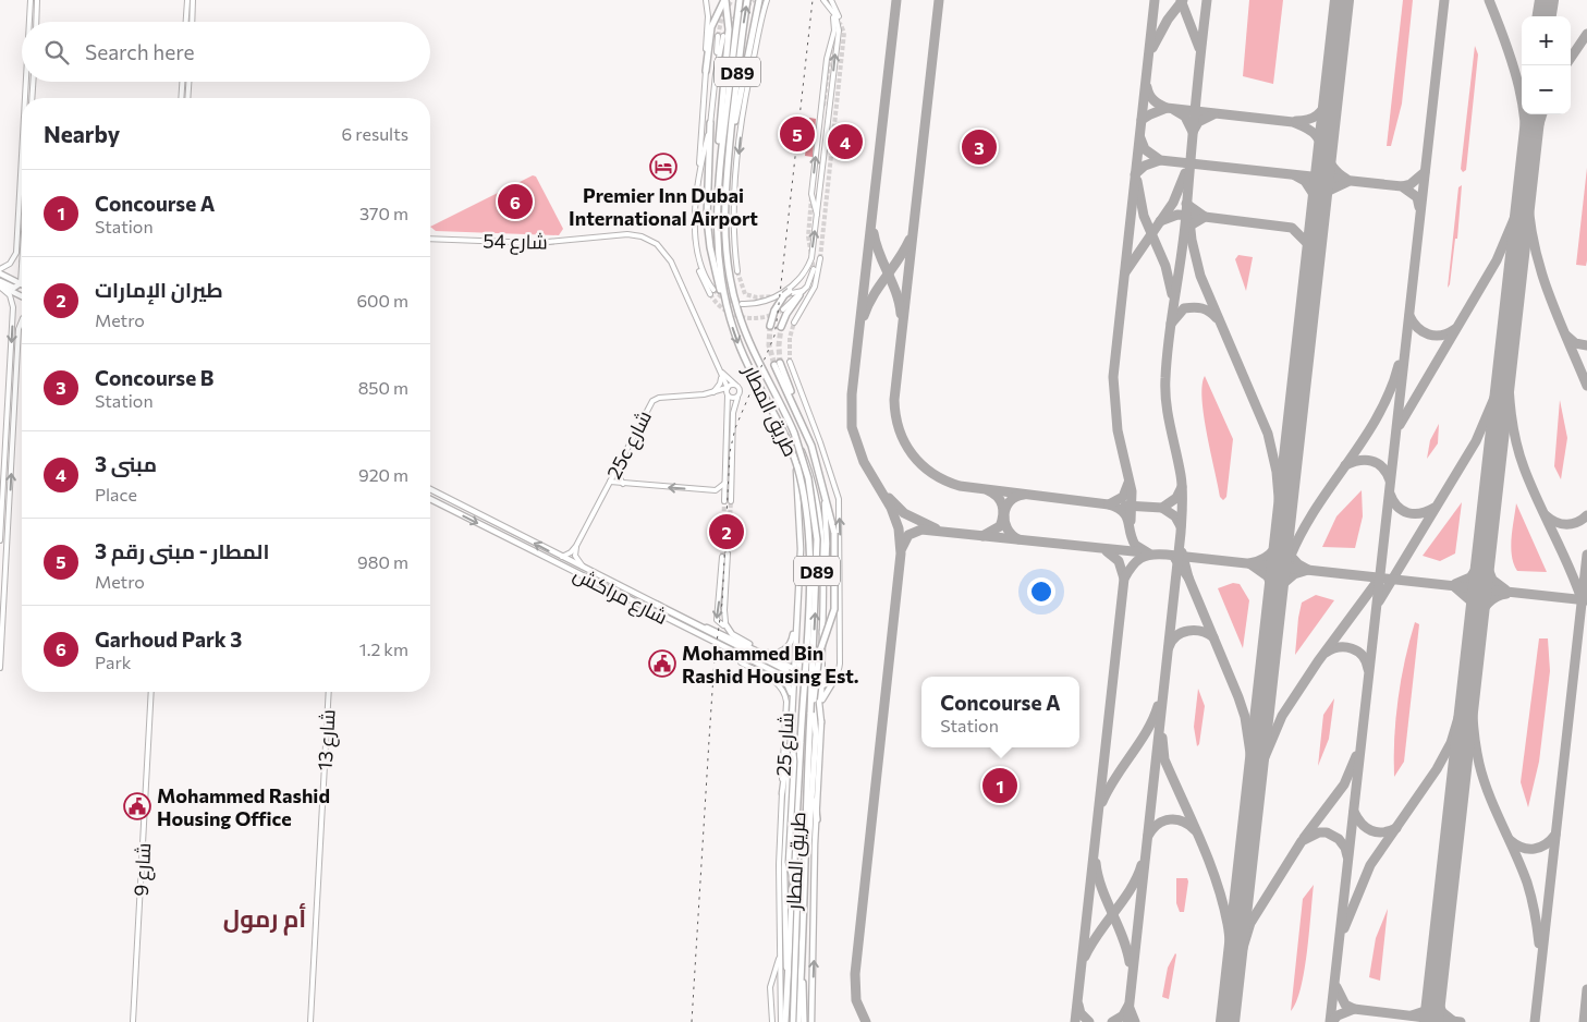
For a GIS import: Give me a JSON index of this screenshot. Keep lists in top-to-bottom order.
{
  "streets": {
    "highway": ["D89", "طريق المطار"],
    "main road": ["شارع مراكش"],
    "street": [
      "شارع 54",
      "25c شارع",
      "شارع 13",
      "شارع 25",
      "شارع 9"
    ]
  },
  "crossings": [
    ["شارع 54", "25c شارع"],
    ["25c شارع", "شارع مراكش"],
    ["شارع مراكش", "شارع 25"]
  ],
  "districts": ["أم رمول"],
  "places": {
    "hotel": ["Premier Inn Dubai International Airport"],
    "public building": ["Mohammed Bin Rashid Housing Est.", "Mohammed Rashid Housing Office"]
  },
  "page": {
    "map_buttons": ["+", "−"],
    "search": "Search here",
    "heading": ["Nearby", "6 results"],
    "pins": [
      "5",
      "4",
      "3",
      "6",
      "2",
      "1"
    ],
    "list": [
      {
        "mark": "1",
        "name": "Concourse A",
        "note": "Station",
        "value": "370 m"
      },
      {
        "mark": "2",
        "name": "طيران الإمارات",
        "note": "Metro",
        "value": "600 m"
      },
      {
        "mark": "3",
        "name": "Concourse B",
        "note": "Station",
        "value": "850 m"
      },
      {
        "mark": "4",
        "name": "مبنى 3",
        "note": "Place",
        "value": "920 m"
      },
      {
        "mark": "5",
        "name": "المطار - مبنى رقم 3",
        "note": "Metro",
        "value": "980 m"
      },
      {
        "mark": "6",
        "name": "Garhoud Park 3",
        "note": "Park",
        "value": "1.2 km"
      }
    ],
    "popup": ["Concourse A", "Station"]
  }
}
